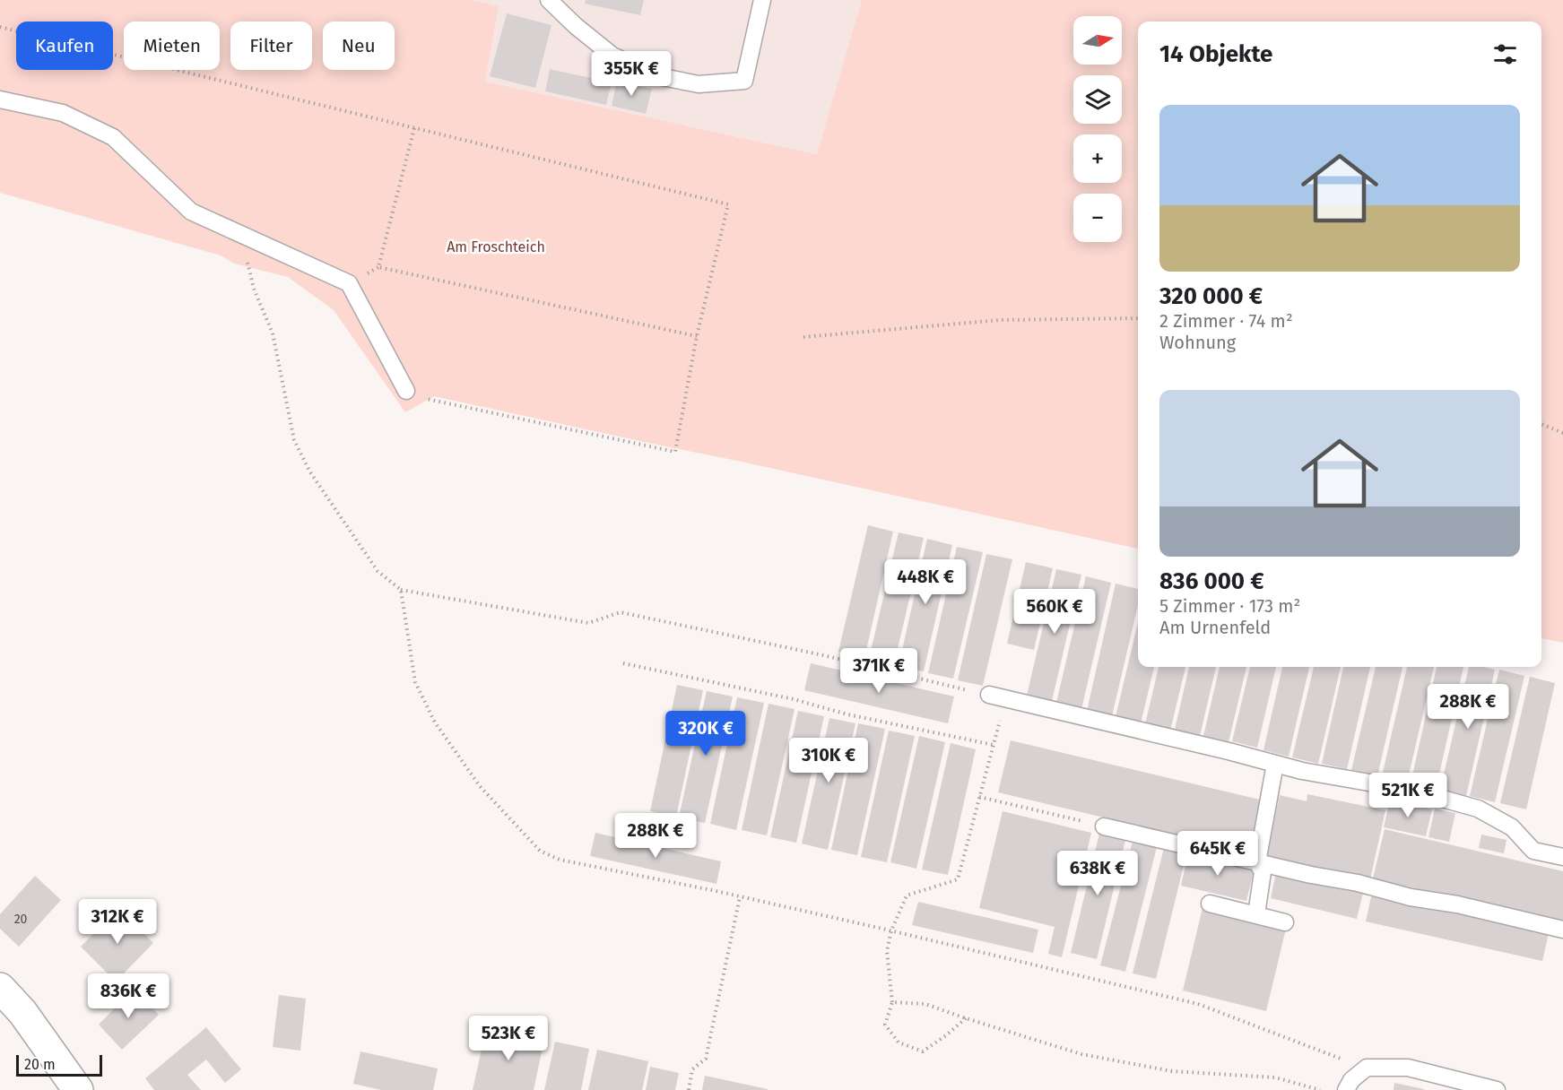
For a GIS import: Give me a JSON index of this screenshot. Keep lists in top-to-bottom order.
{
  "parks": ["Am Froschteich"],
  "house_numbers": ["20"],
  "scale_bar": "20 m",
  "north": "right",
  "page": {
    "map_buttons": ["+", "−"],
    "chip": [
      "Kaufen",
      "Mieten",
      "Filter",
      "Neu"
    ],
    "heading": "14 Objekte",
    "price": [
      "355K €",
      "448K €",
      "560K €",
      "371K €",
      "288K €",
      "320K €",
      "310K €",
      "521K €",
      "288K €",
      "645K €",
      "638K €",
      "312K €",
      "836K €",
      "523K €"
    ],
    "list": [
      {
        "name": "320 000 €",
        "note": "2 Zimmer · 74 m² · Wohnung"
      },
      {
        "name": "836 000 €",
        "note": "5 Zimmer · 173 m² · Am Urnenfeld"
      }
    ],
    "scale": "20 m"
  }
}
